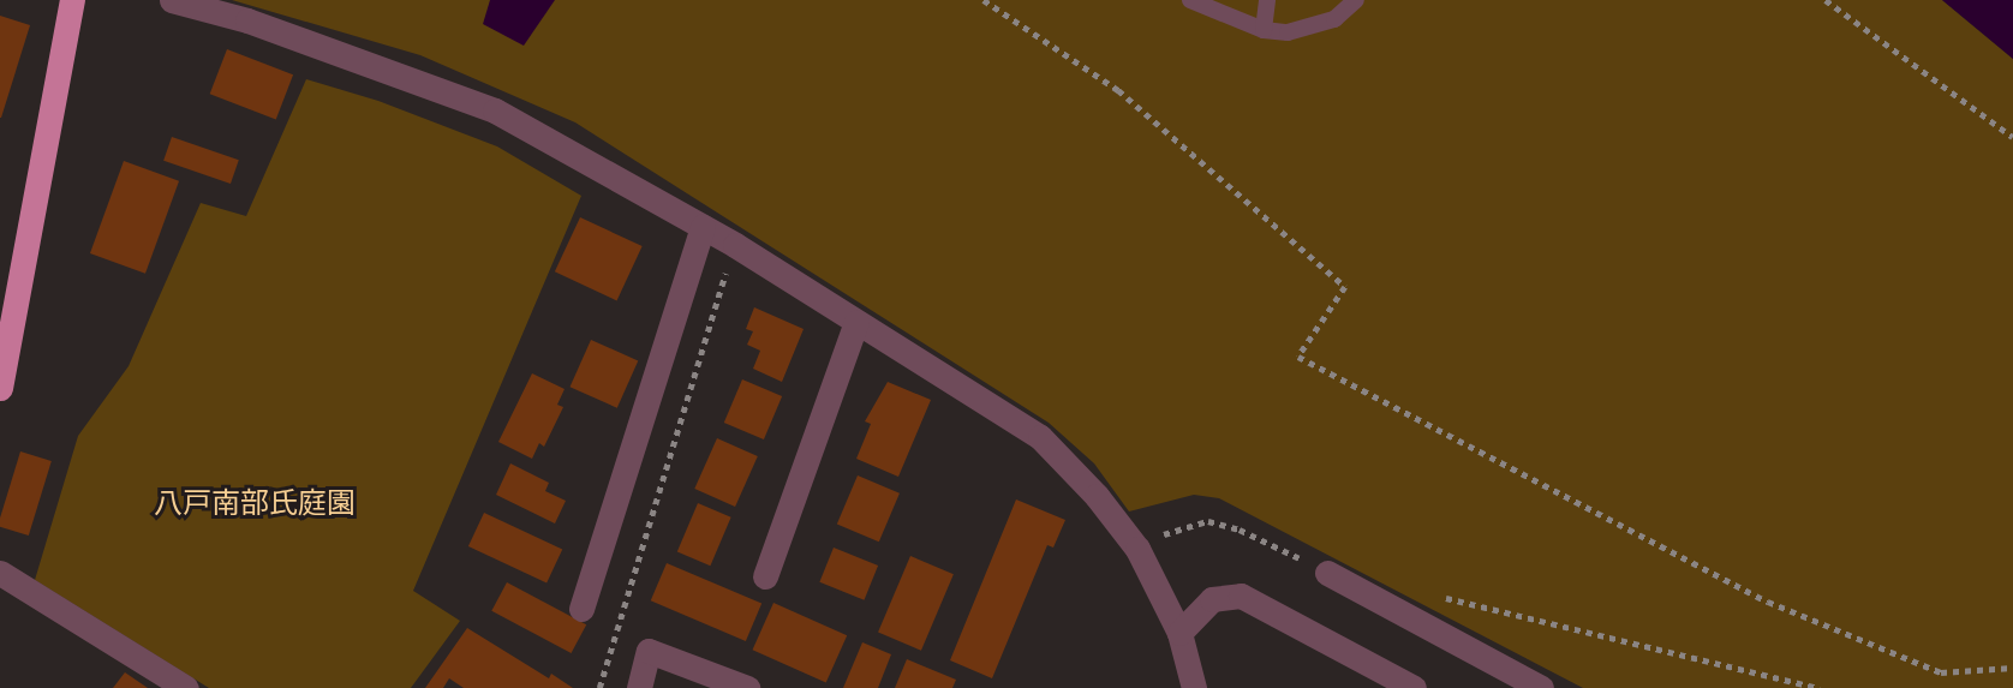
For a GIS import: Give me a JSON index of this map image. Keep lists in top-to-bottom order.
{
  "parks": ["八戸南部氏庭園"]
}
